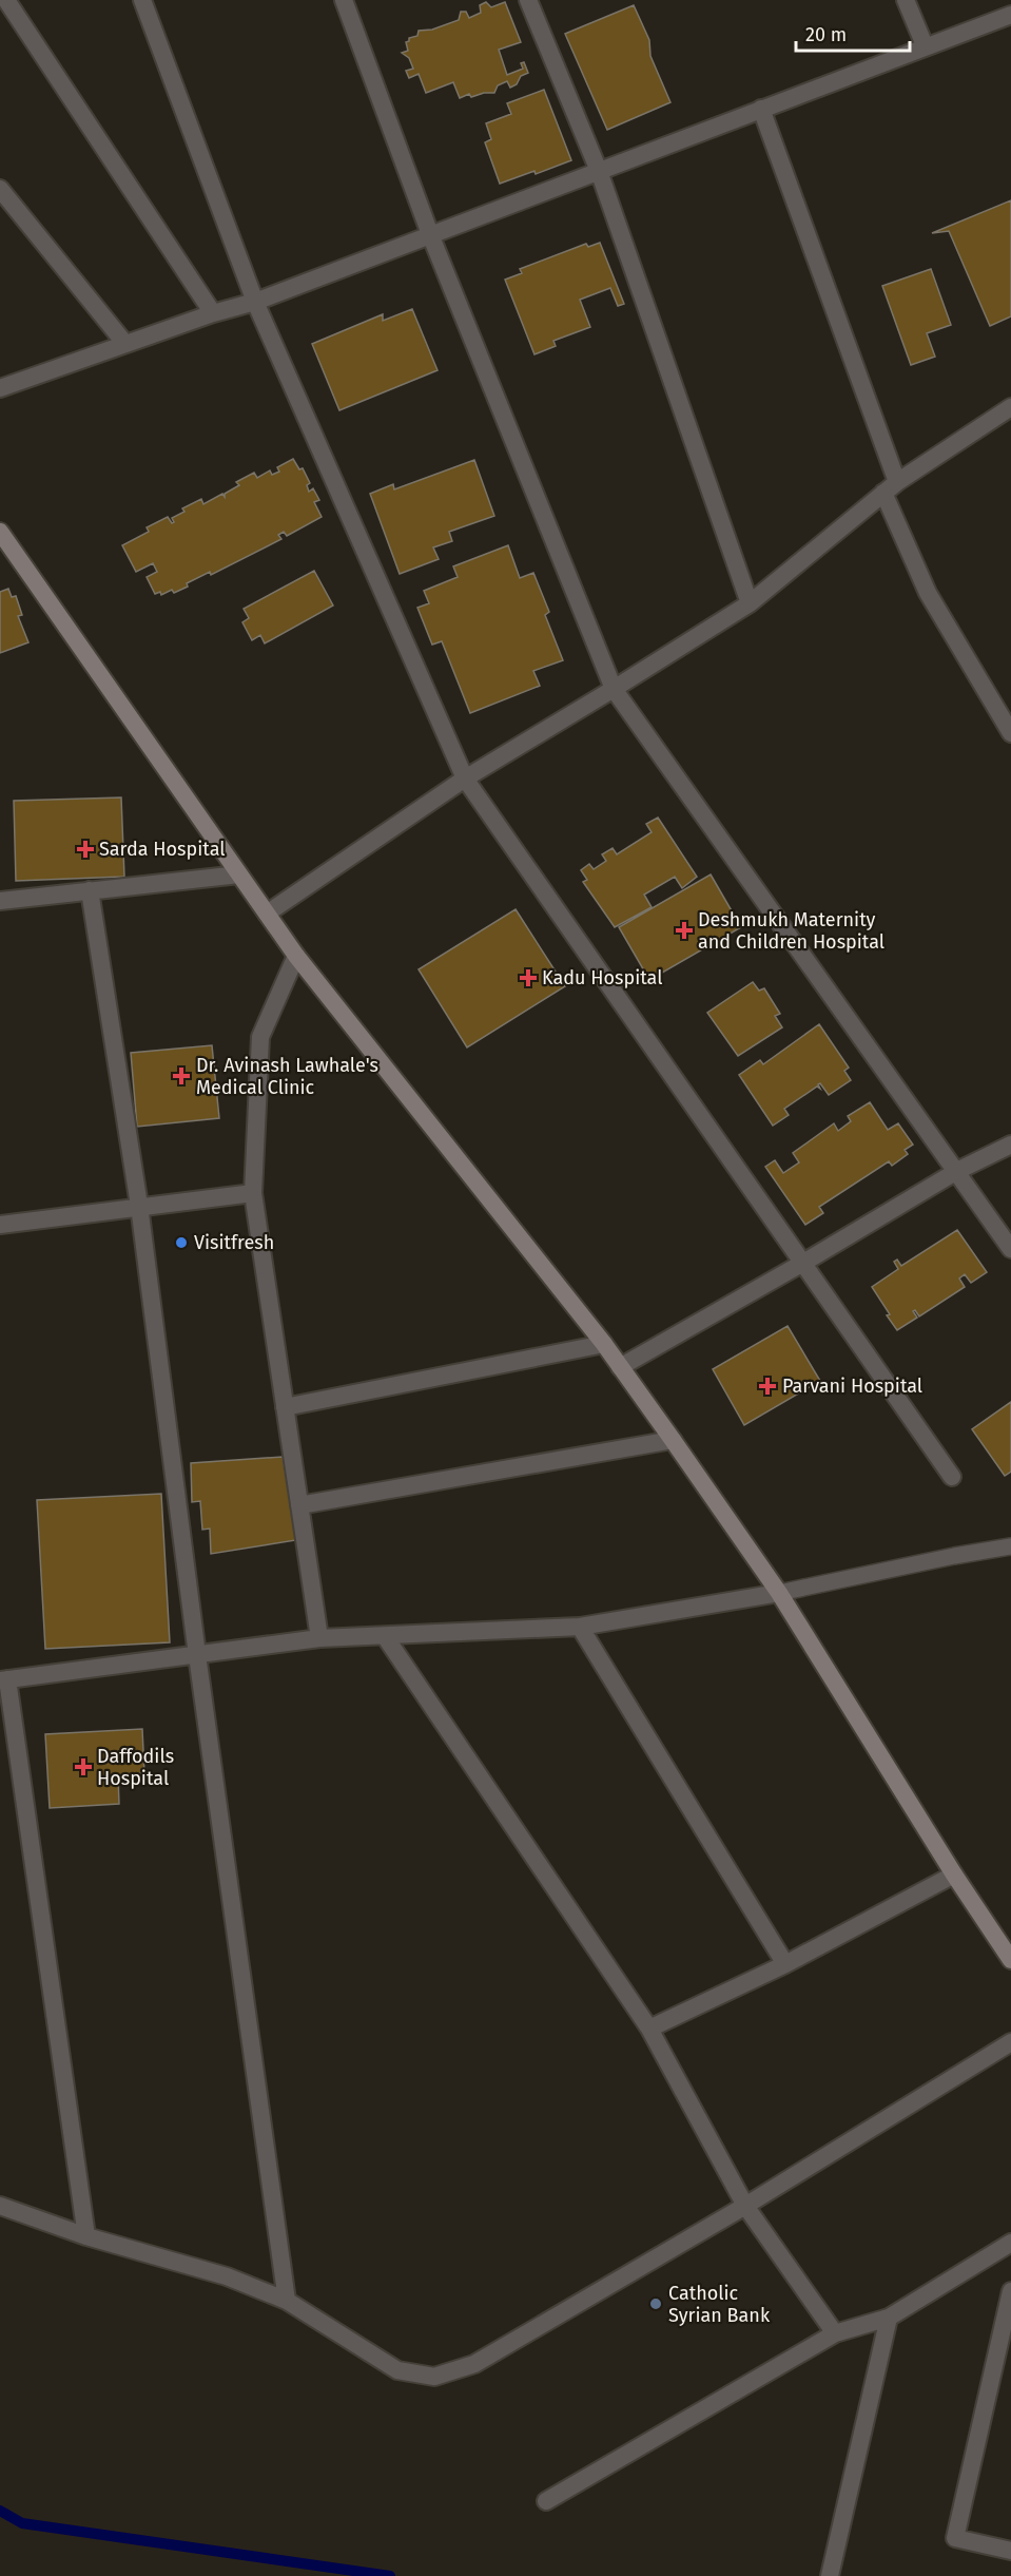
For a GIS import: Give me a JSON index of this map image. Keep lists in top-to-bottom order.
{
  "places": {
    "health": [
      "Sarda Hospital",
      "Deshmukh Maternity and Children Hospital",
      "Kadu Hospital",
      "Dr. Avinash Lawhale's Medical Clinic",
      "Parvani Hospital",
      "Daffodils Hospital"
    ],
    "other": ["Visitfresh", "Catholic Syrian Bank"]
  },
  "scale_bar": "20 m"
}
